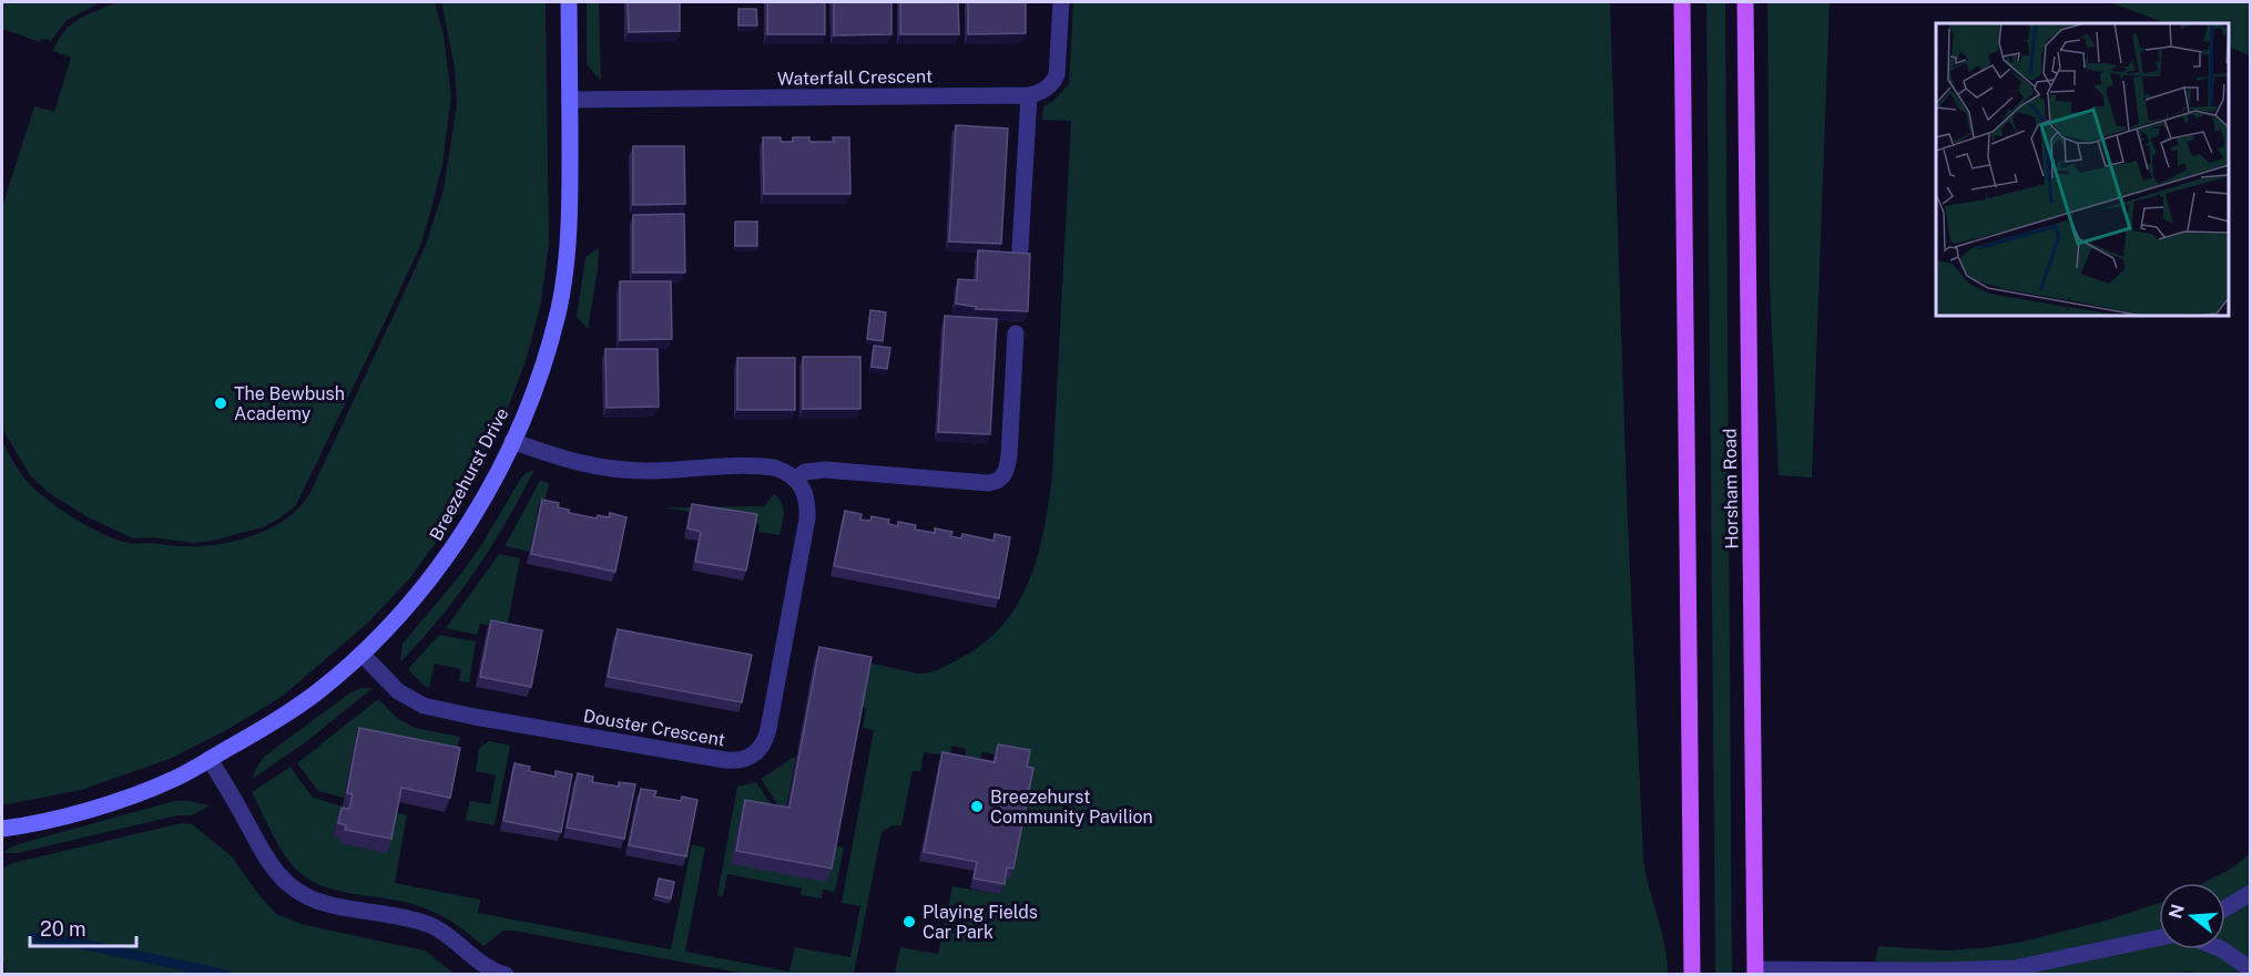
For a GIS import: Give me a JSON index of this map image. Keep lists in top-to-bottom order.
{
  "streets": {
    "main road": ["Horsham Road"],
    "street": ["Waterfall Crescent", "Breezehurst Drive", "Douster Crescent"]
  },
  "crossings": [
    ["Waterfall Crescent", "Breezehurst Drive"],
    ["Breezehurst Drive", "Douster Crescent"]
  ],
  "places": ["The Bewbush Academy", "Breezehurst Community Pavilion", "Playing Fields Car Park"],
  "scale_bar": "20 m",
  "north": "left"
}
